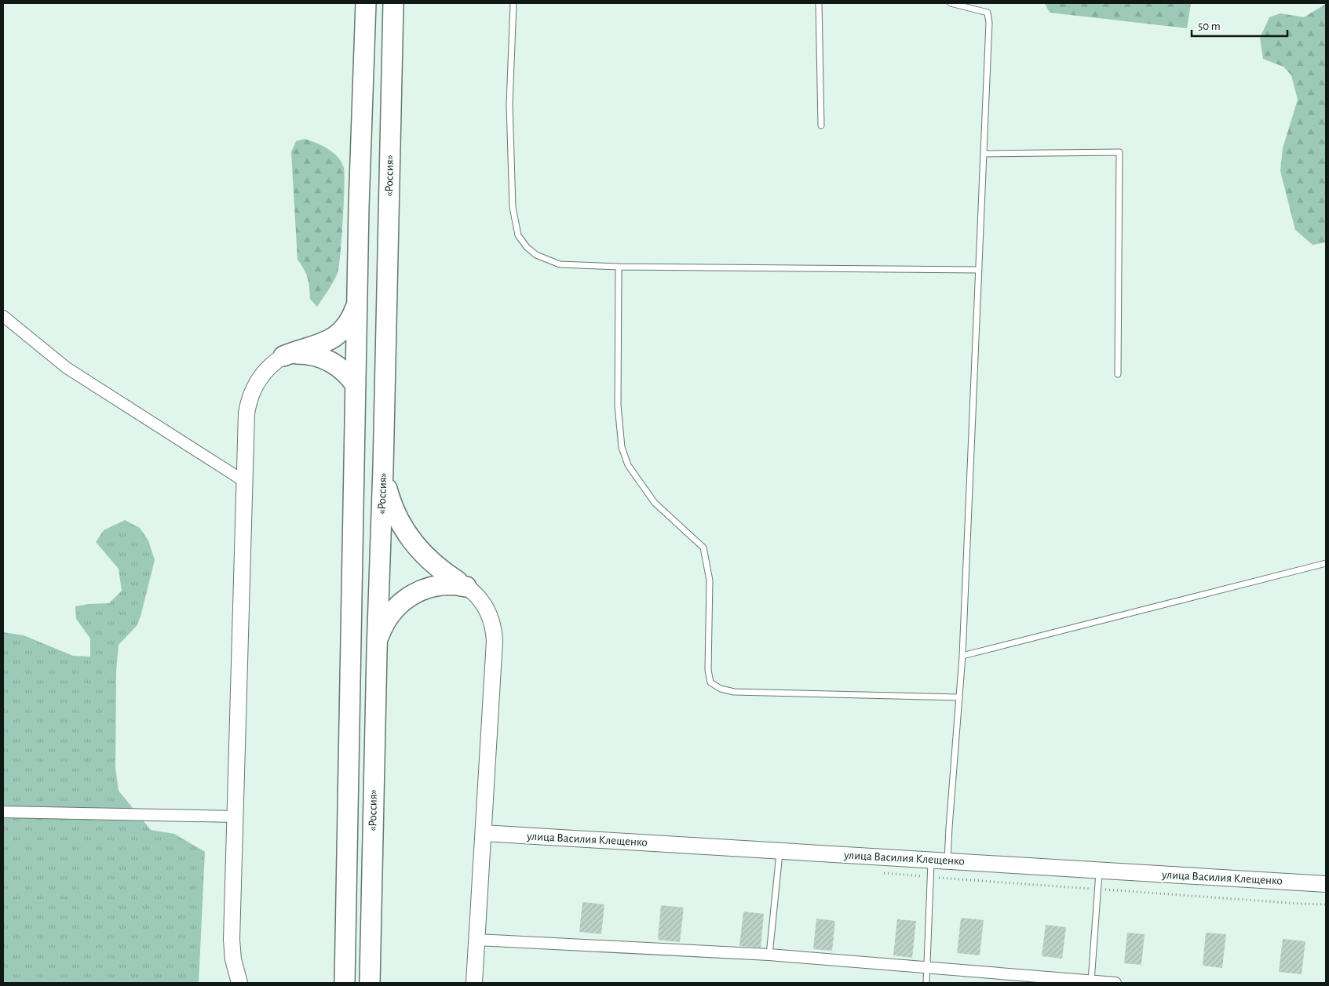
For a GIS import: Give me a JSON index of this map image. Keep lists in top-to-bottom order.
{
  "streets": {
    "highway": ["«Россия»"],
    "street": ["улица Василия Клещенко"]
  },
  "scale_bar": "50 m"
}
